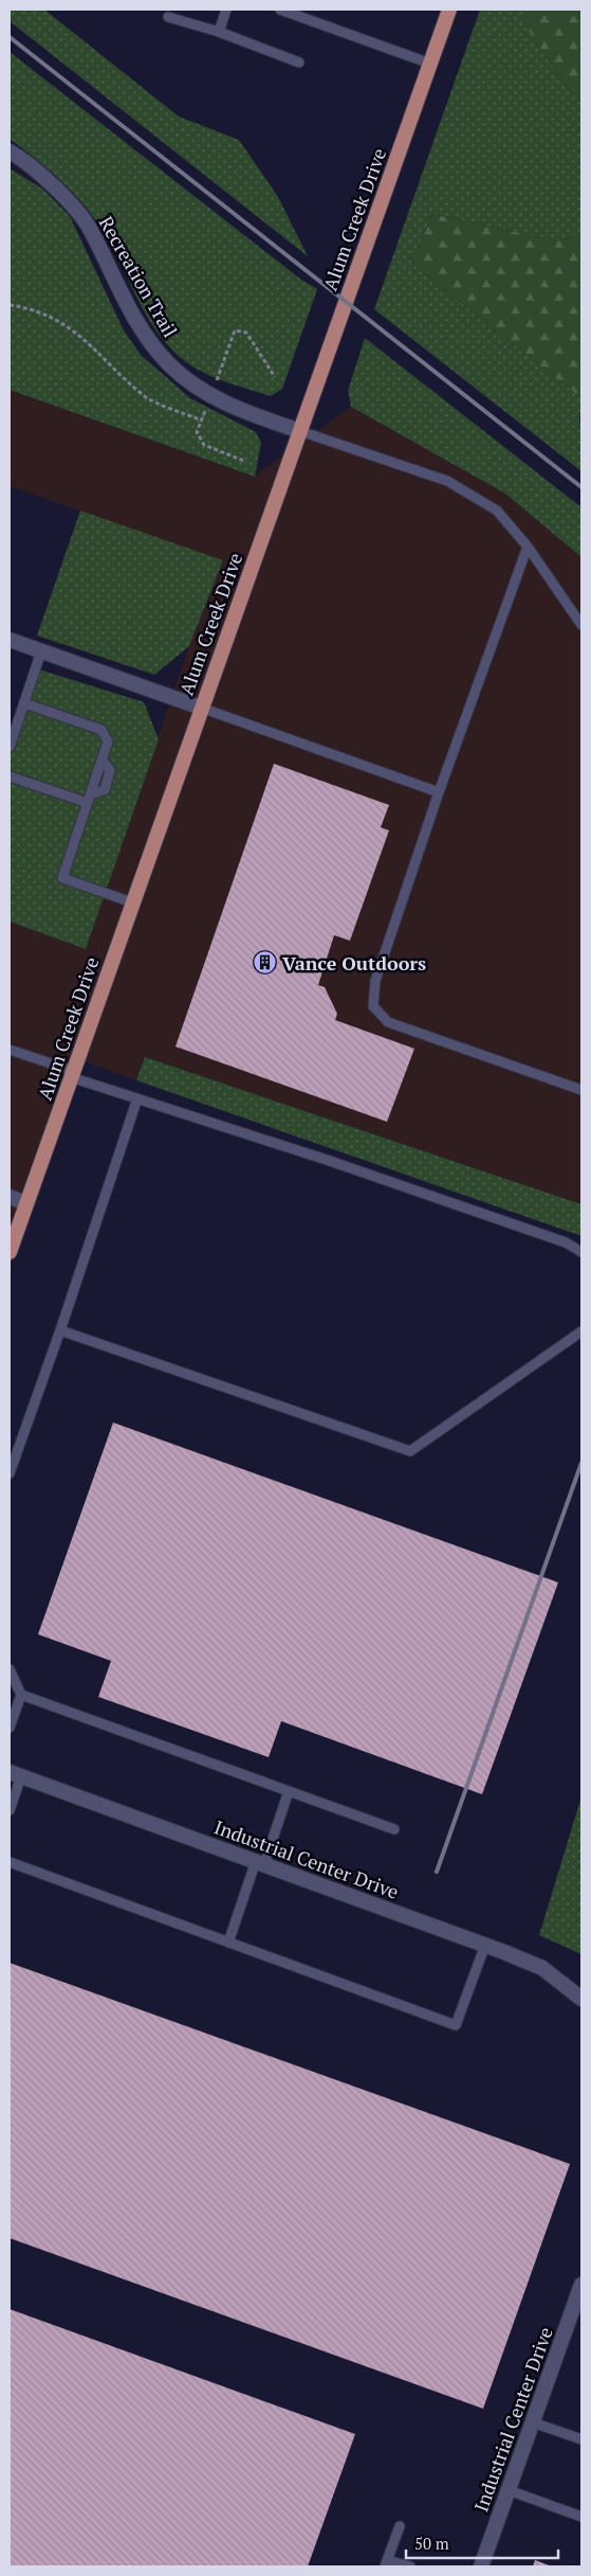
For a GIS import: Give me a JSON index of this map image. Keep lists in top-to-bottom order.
{
  "streets": {
    "main road": ["Alum Creek Drive"],
    "street": ["Recreation Trail", "Industrial Center Drive"]
  },
  "crossings": [
    ["Alum Creek Drive", "Recreation Trail"]
  ],
  "places": {
    "building": ["Vance Outdoors"]
  },
  "scale_bar": "50 m"
}
